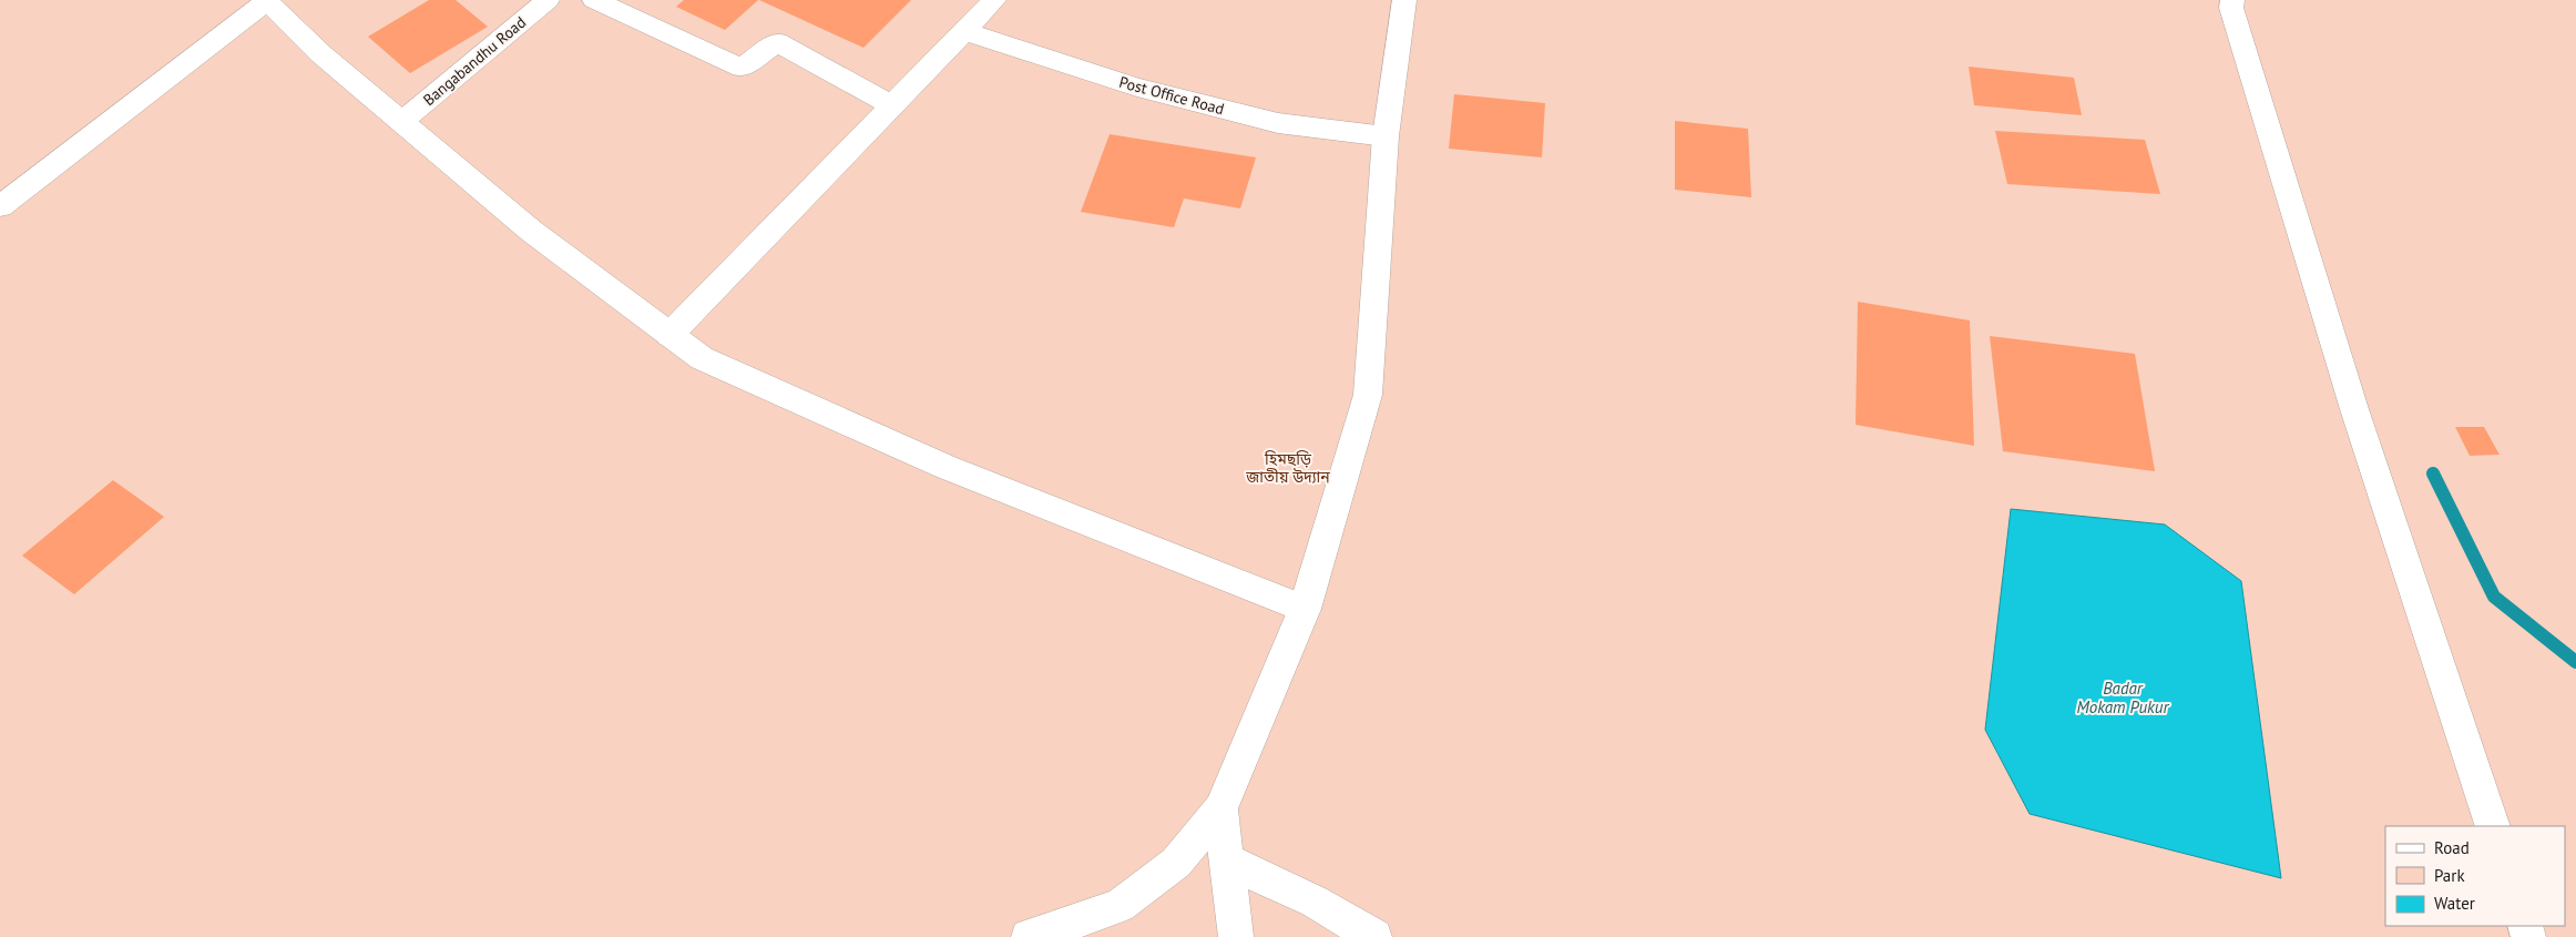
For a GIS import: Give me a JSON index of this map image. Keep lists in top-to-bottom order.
{
  "streets": {
    "street": ["Bangabandhu Road", "Post Office Road"]
  },
  "water": ["Badar Mokam Pukur"],
  "parks": ["হিমছড়ি জাতীয় উদ্যান"],
  "legend": ["Road", "Park", "Water"]
}
